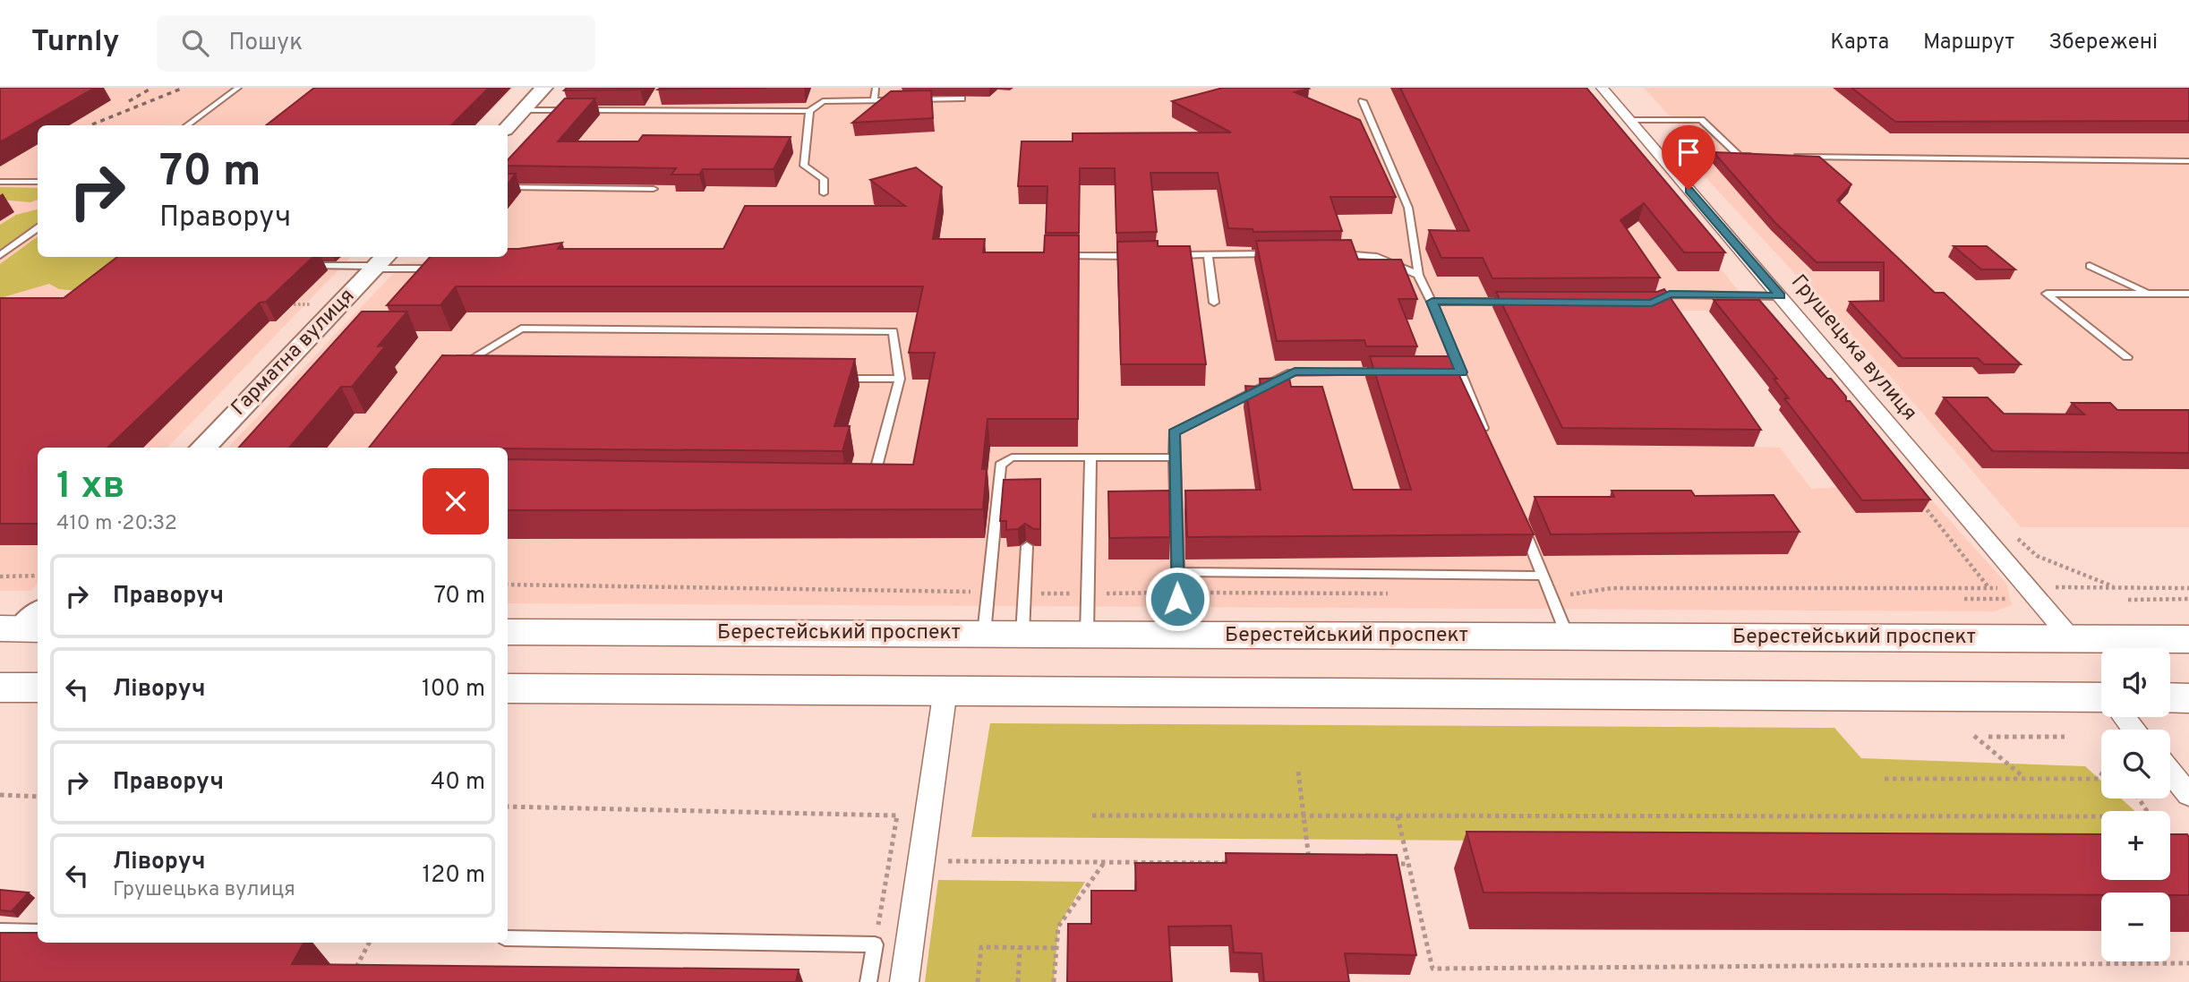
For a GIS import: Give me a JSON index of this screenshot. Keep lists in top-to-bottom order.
{
  "streets": {
    "main road": ["Берестейський проспект"],
    "street": ["Грушецька вулиця", "Гарматна вулиця"]
  },
  "crossings": [
    ["Грушецька вулиця", "Берестейський проспект"]
  ],
  "page": {
    "header": "Turnly",
    "search": "Пошук",
    "nav": ["Карта", "Маршрут", "Збережені"],
    "turn": ["70 m", "Праворуч"],
    "heading": ["1 хв", "410 m · 20:32"],
    "list": [
      {
        "name": "Праворуч",
        "value": "70 m"
      },
      {
        "name": "Ліворуч",
        "value": "100 m"
      },
      {
        "name": "Праворуч",
        "value": "40 m"
      },
      {
        "name": "Ліворуч",
        "note": "Грушецька вулиця",
        "value": "120 m"
      }
    ],
    "map_buttons": ["+", "−"]
  }
}
